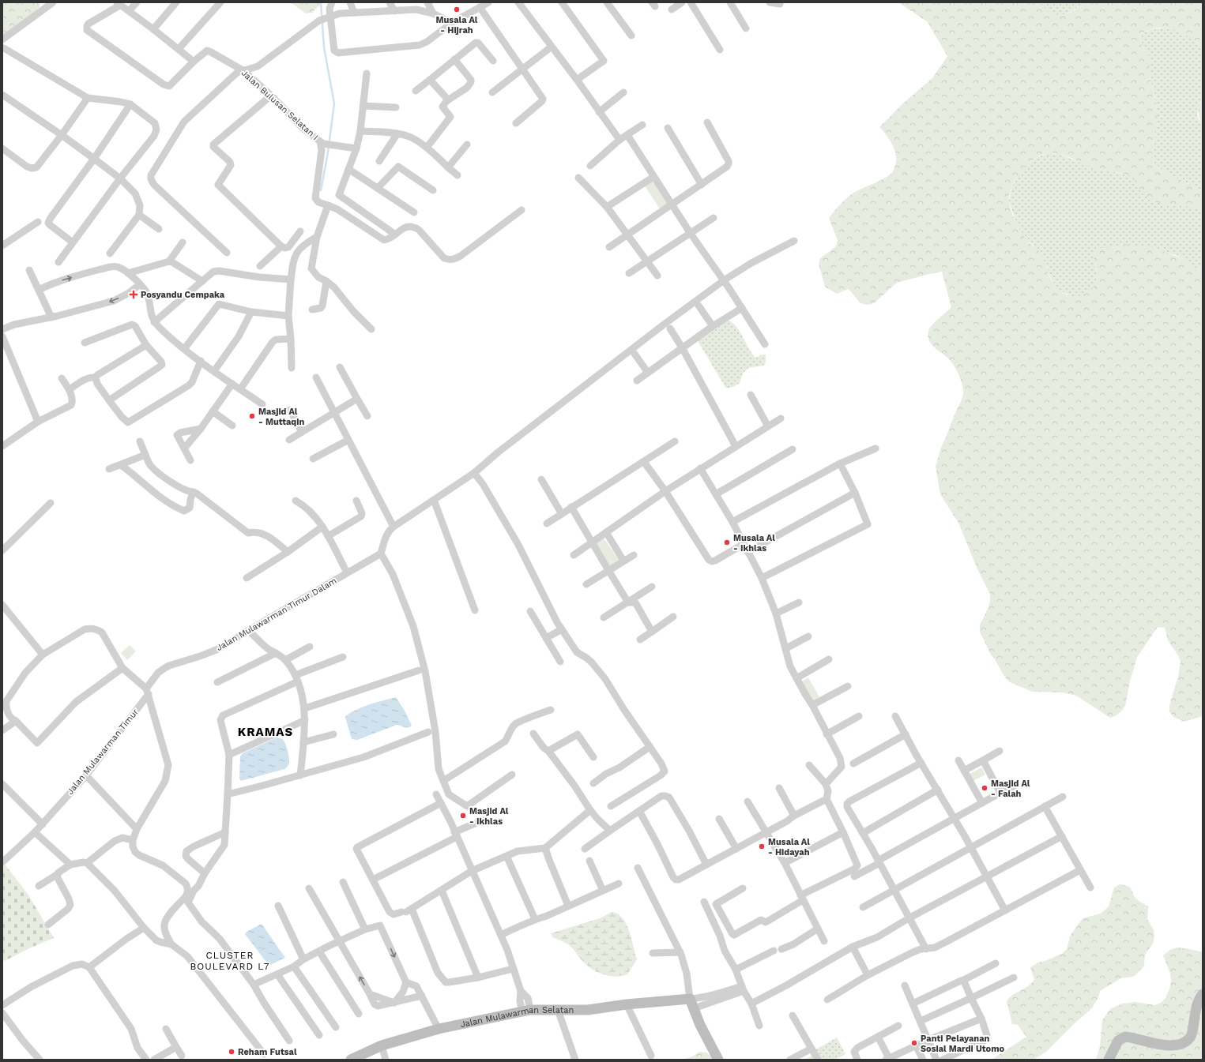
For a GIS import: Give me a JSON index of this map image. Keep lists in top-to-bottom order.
{
  "streets": {
    "street": [
      "Jalan Bulusan Selatan I",
      "Jalan Mulawarman Timur Dalam",
      "Jalan Mulawarman Timur",
      "Jalan Mulawarman Selatan"
    ]
  },
  "crossings": [
    ["Jalan Mulawarman Timur Dalam", "Jalan Mulawarman Timur"]
  ],
  "districts": ["KRAMAS", "CLUSTER BOULEVARD L7"],
  "places": {
    "other": [
      "Musala Al - Hijrah",
      "Masjid Al - Muttaqin",
      "Musala Al - Ikhlas",
      "Masjid Al - Falah",
      "Masjid Al - Ikhlas",
      "Musala Al - Hidayah",
      "Panti Pelayanan Sosial Mardi Utomo",
      "Reham Futsal"
    ],
    "health": ["Posyandu Cempaka"]
  }
}
